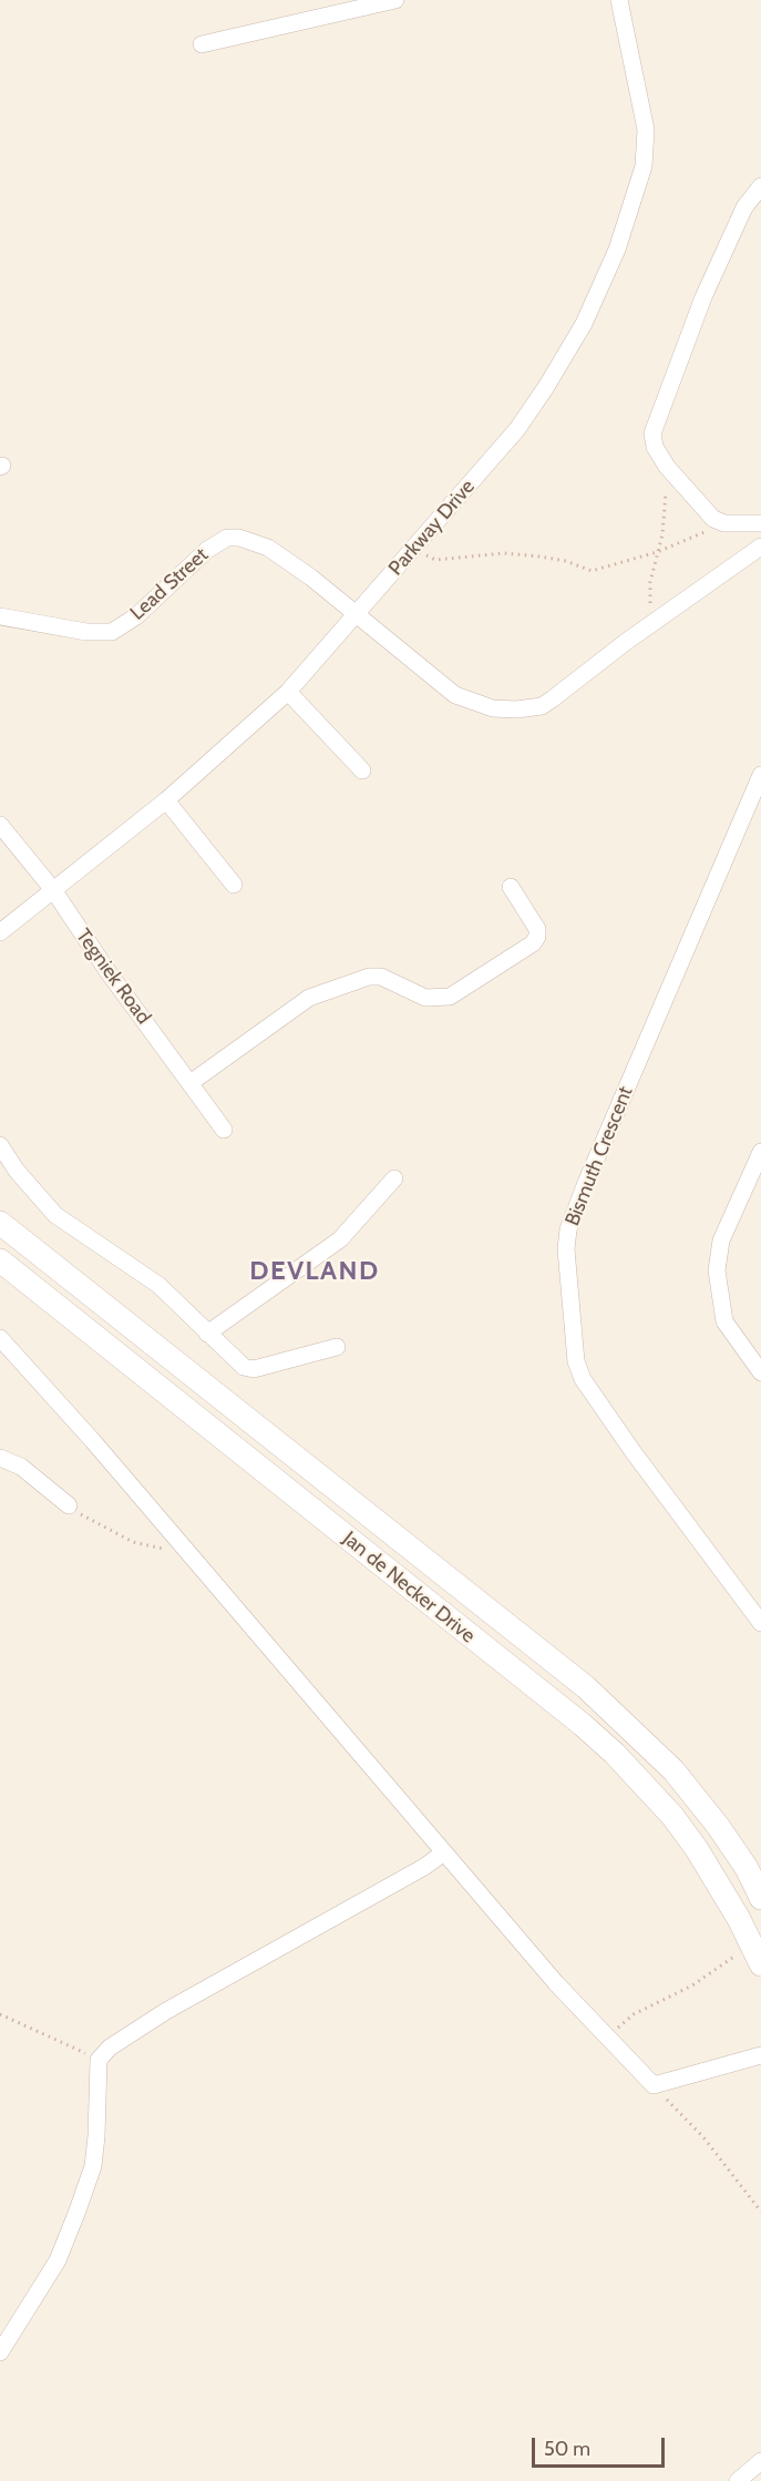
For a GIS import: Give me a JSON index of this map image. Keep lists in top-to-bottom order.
{
  "streets": {
    "main road": ["Jan de Necker Drive"],
    "street": [
      "Parkway Drive",
      "Lead Street",
      "Tegniek Road",
      "Bismuth Crescent"
    ]
  },
  "crossings": [
    ["Parkway Drive", "Lead Street"],
    ["Parkway Drive", "Tegniek Road"]
  ],
  "districts": ["DEVLAND"],
  "scale_bar": "50 m"
}
